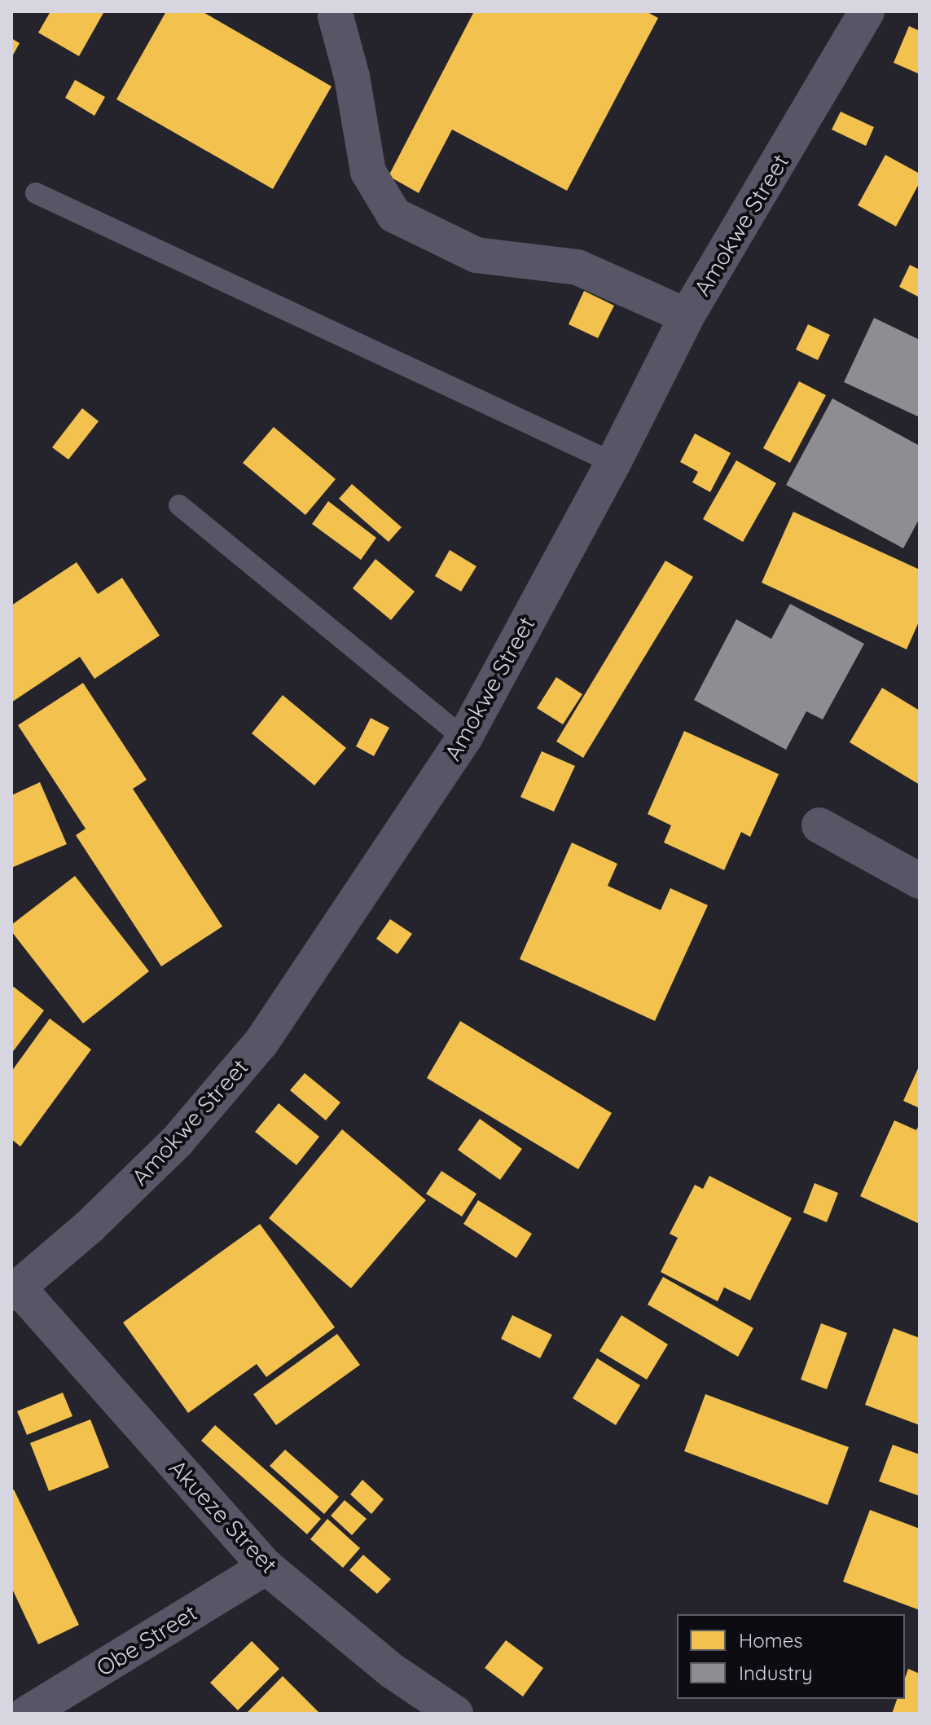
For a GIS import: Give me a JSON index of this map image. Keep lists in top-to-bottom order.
{
  "streets": {
    "street": ["Amokwe Street", "Akueze Street", "Obe Street"]
  },
  "crossings": [
    ["Amokwe Street", "Akueze Street"],
    ["Akueze Street", "Obe Street"]
  ],
  "legend": ["Homes", "Industry"]
}
